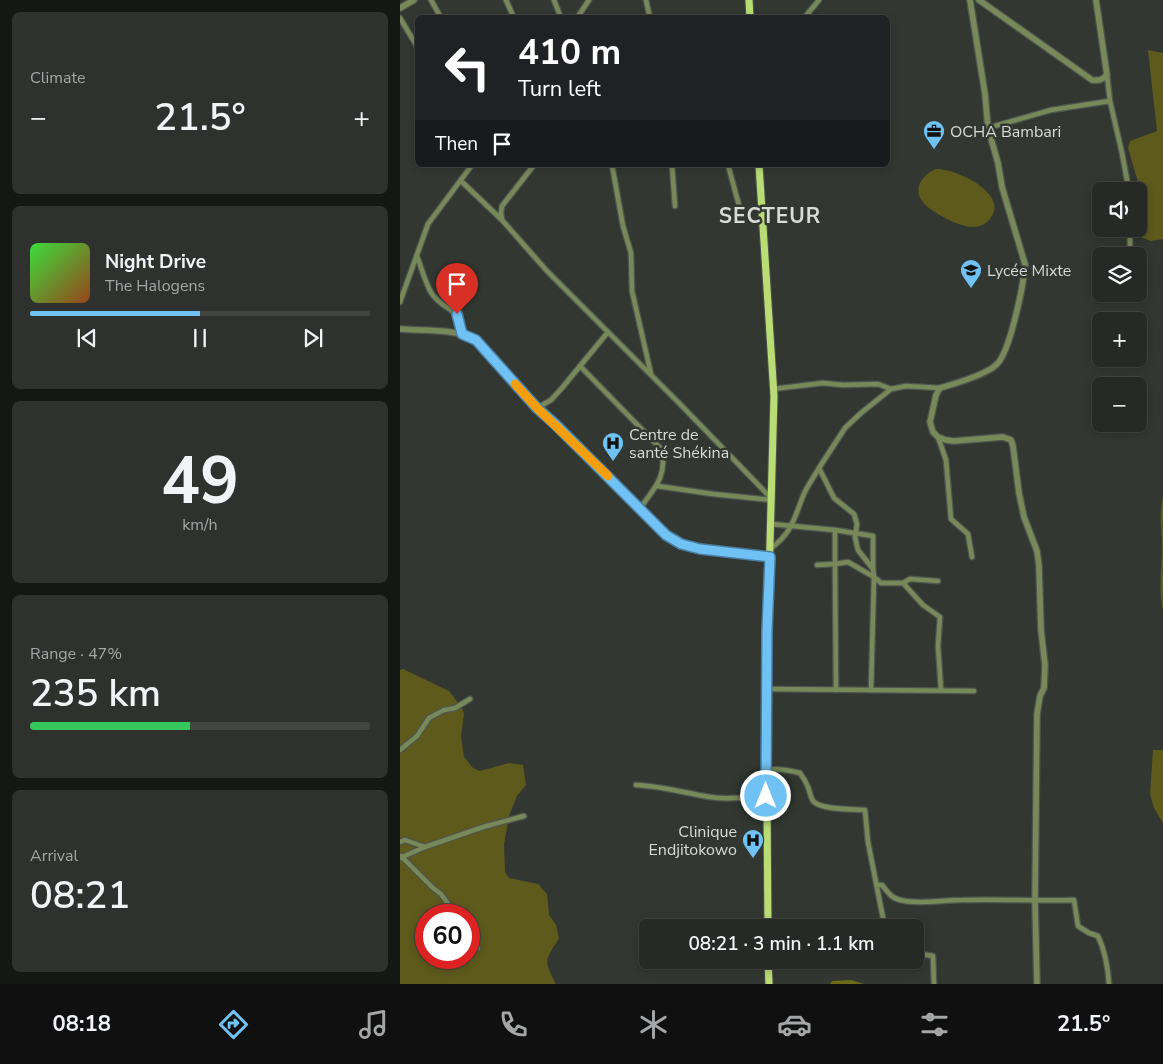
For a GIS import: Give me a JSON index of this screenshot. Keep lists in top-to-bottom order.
{
  "districts": ["SECTEUR"],
  "places": {
    "office": ["OCHA Bambari"],
    "school or university": ["Lycée Mixte"],
    "hospital": ["Centre de santé Shékina", "Clinique Endjitokowo"]
  },
  "page": {
    "tile": [
      "Climate",
      ["49", "km/h"],
      ["Range · 47%", "235 km"],
      ["Arrival", "08:21"]
    ],
    "turn": ["410 m", "Turn left"],
    "heat": ["−", "21.5°", "+"],
    "then": "Then",
    "map_buttons": ["+", "−"],
    "song": ["Night Drive", "The Halogens"],
    "limit": "60",
    "trip": "08:21 · 3 min · 1.1 km",
    "tabs": ["08:18", "21.5°"]
  }
}
